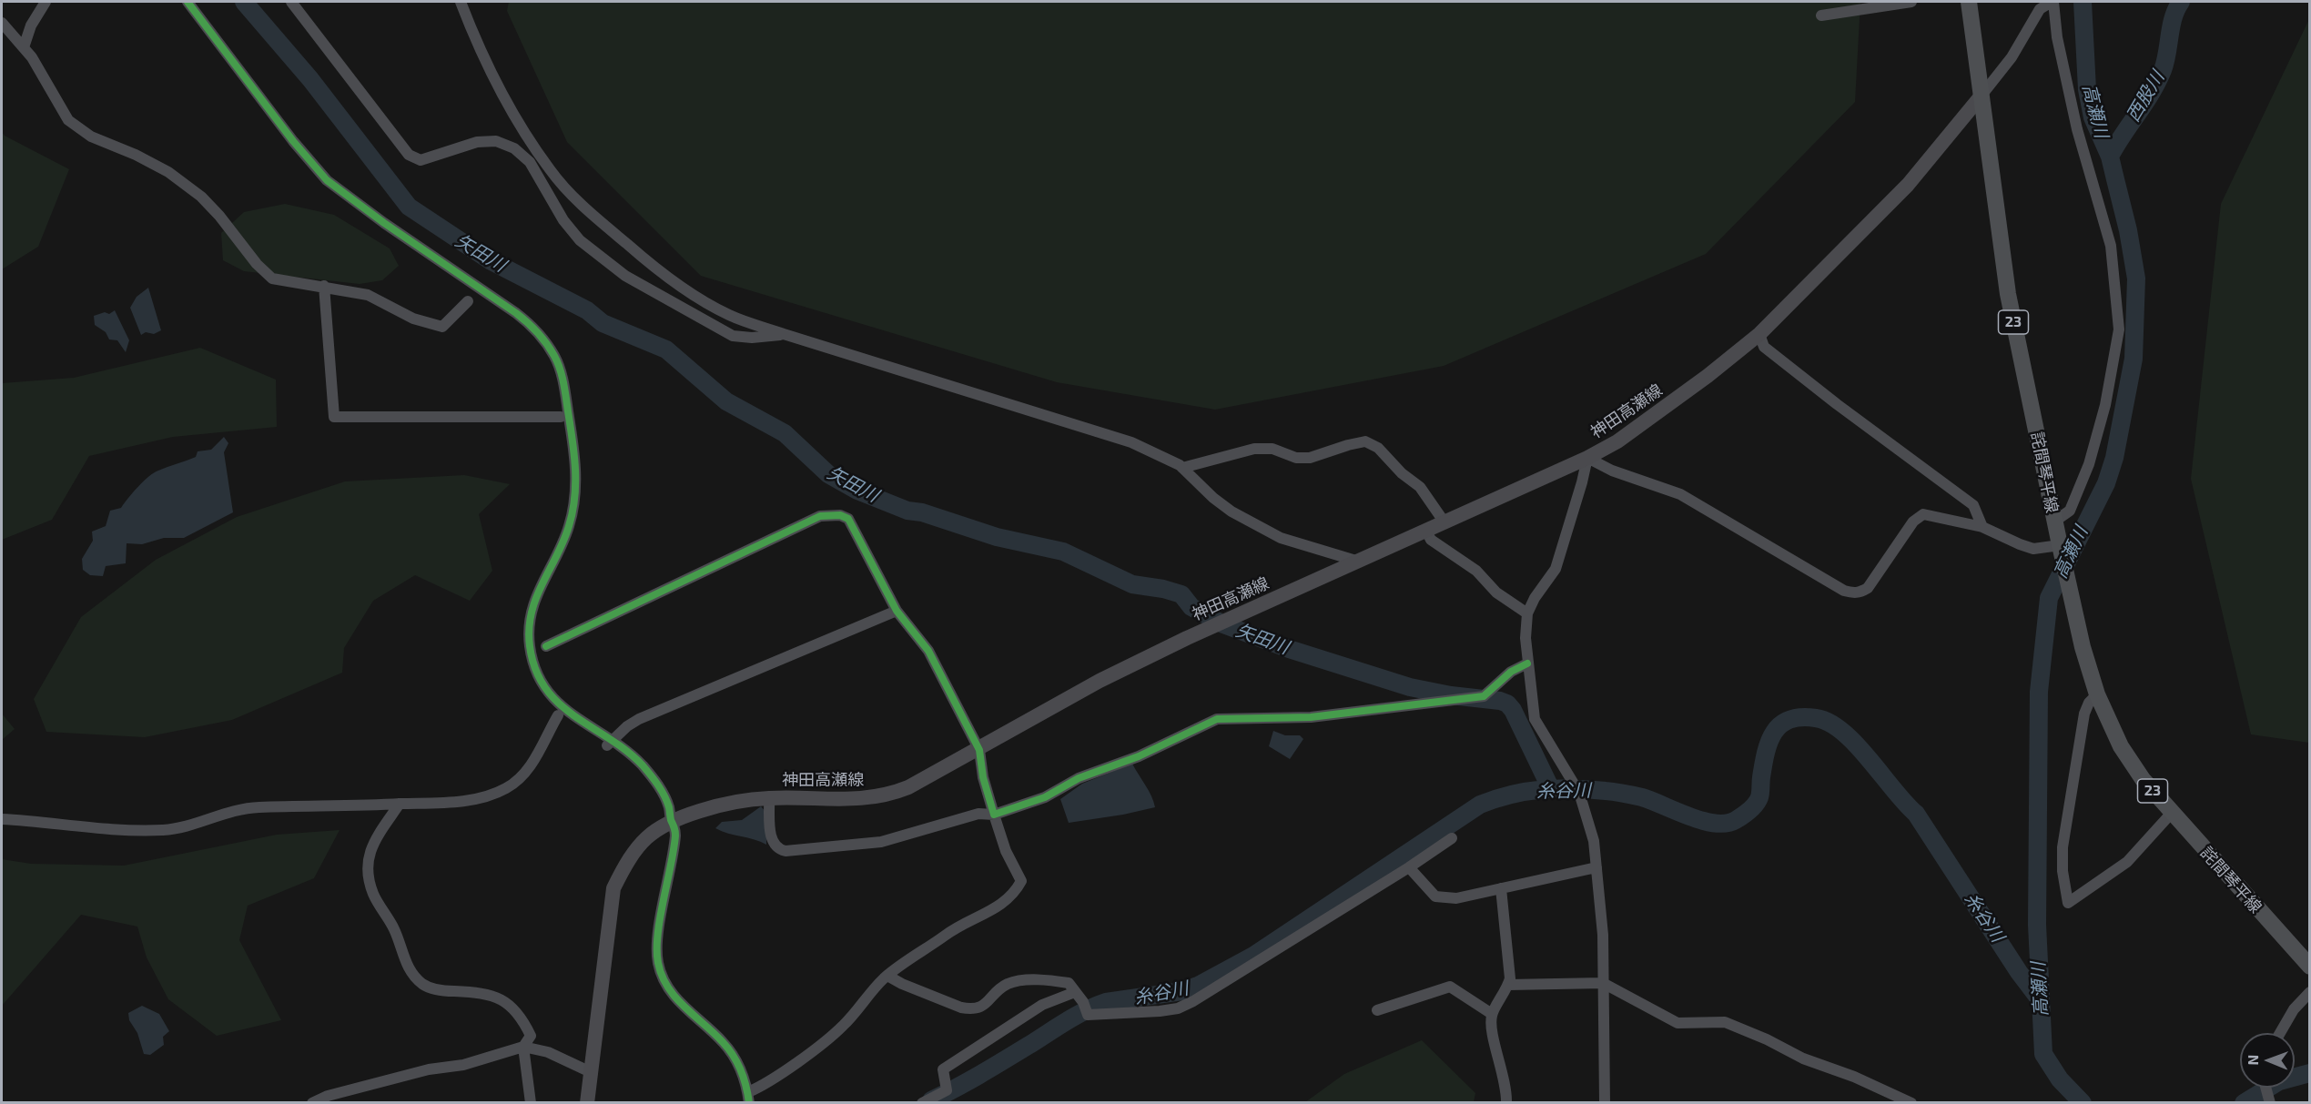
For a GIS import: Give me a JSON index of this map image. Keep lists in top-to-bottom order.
{
  "streets": {
    "main road": ["23", "神田高瀬線", "詫間琴平線"]
  },
  "crossings": [
    ["神田高瀬線", "詫間琴平線"]
  ],
  "water": [
    "西股川",
    "高瀬川",
    "矢田川",
    "糸谷川"
  ],
  "north": "left"
}
